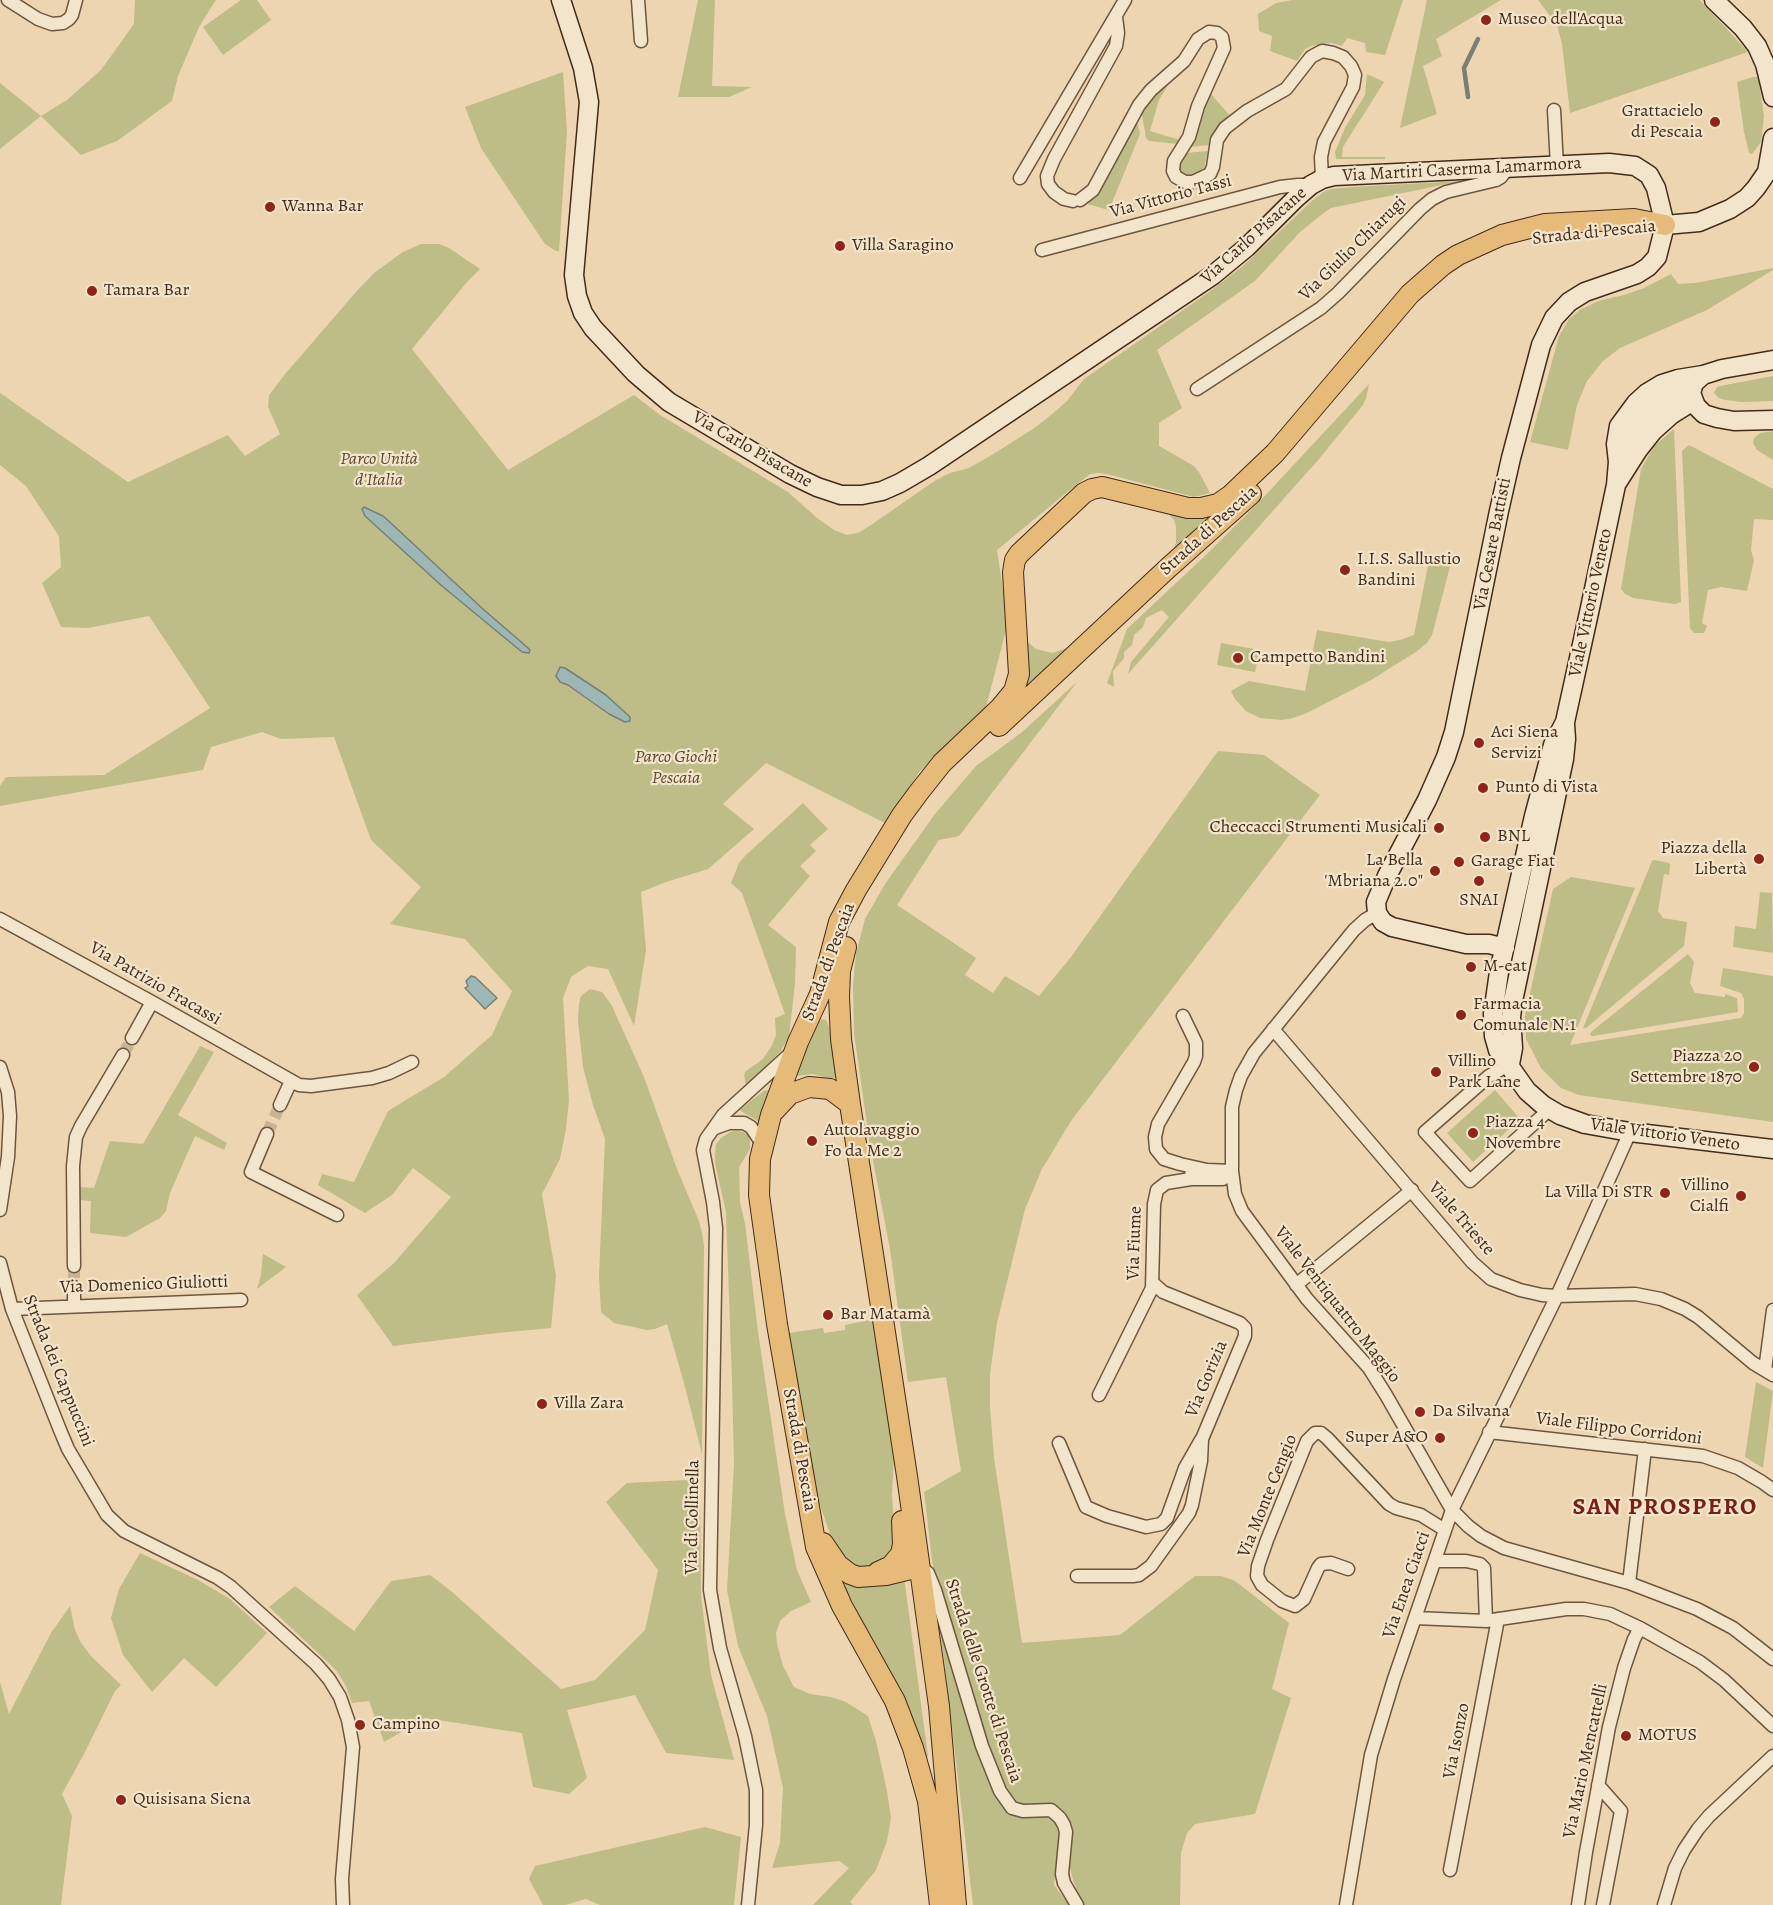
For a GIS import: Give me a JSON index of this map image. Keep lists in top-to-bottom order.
{
  "streets": {
    "main road": ["Strada di Pescaia"],
    "street": [
      "Via Martiri Caserma Lamarmora",
      "Via Vittorio Tassi",
      "Via Carlo Pisacane",
      "Via Giulio Chiarugi",
      "Via Cesare Battisti",
      "Viale Vittorio Veneto",
      "Via Patrizio Fracassi",
      "Viale Trieste",
      "Via Fiume",
      "Via Domenico Giuliotti",
      "Viale Ventiquattro Maggio",
      "Strada dei Cappuccini",
      "Via Gorizia",
      "Viale Filippo Corridoni",
      "Via Monte Cengio",
      "Via di Collinella",
      "Via Enea Ciacci",
      "Strada delle Grotte di Pescaia",
      "Via Isonzo",
      "Via Mario Mencattelli"
    ]
  },
  "crossings": [
    ["Via Martiri Caserma Lamarmora", "Via Vittorio Tassi"],
    ["Via Martiri Caserma Lamarmora", "Strada di Pescaia"],
    ["Via Martiri Caserma Lamarmora", "Via Carlo Pisacane"],
    ["Via Martiri Caserma Lamarmora", "Via Giulio Chiarugi"],
    ["Via Martiri Caserma Lamarmora", "Via Cesare Battisti"],
    ["Via Vittorio Tassi", "Via Carlo Pisacane"],
    ["Strada di Pescaia", "Via Cesare Battisti"],
    ["Strada di Pescaia", "Via di Collinella"],
    ["Strada di Pescaia", "Strada delle Grotte di Pescaia"],
    ["Via Cesare Battisti", "Viale Ventiquattro Maggio"],
    ["Viale Vittorio Veneto", "Via Enea Ciacci"],
    ["Viale Trieste", "Viale Ventiquattro Maggio"],
    ["Viale Trieste", "Via Enea Ciacci"],
    ["Via Fiume", "Viale Ventiquattro Maggio"],
    ["Via Fiume", "Via Gorizia"],
    ["Via Domenico Giuliotti", "Strada dei Cappuccini"],
    ["Viale Ventiquattro Maggio", "Via Enea Ciacci"],
    ["Viale Filippo Corridoni", "Via Enea Ciacci"],
    ["Via Monte Cengio", "Via Enea Ciacci"],
    ["Via Enea Ciacci", "Via Isonzo"]
  ],
  "districts": ["SAN PROSPERO"],
  "parks": ["Parco Unità d'Italia", "Parco Giochi Pescaia"],
  "places": [
    "Museo dell'Acqua",
    "Grattacielo di Pescaia",
    "Wanna Bar",
    "Villa Saragino",
    "Tamara Bar",
    "I.I.S. Sallustio Bandini",
    "Campetto Bandini",
    "Aci Siena Servizi",
    "Punto di Vista",
    "Checcacci Strumenti Musicali",
    "BNL",
    "Piazza della Libertà",
    "Garage Fiat",
    "La Bella 'Mbriana 2.0\"",
    "SNAI",
    "M-eat",
    "Farmacia Comunale N.1",
    "Piazza 20 Settembre 1870",
    "Villino Park Lane",
    "Piazza 4 Novembre",
    "Autolavaggio Fo da Me 2",
    "La Villa Di STR",
    "Villino Cialfi",
    "Bar Matamà",
    "Villa Zara",
    "Da Silvana",
    "Super A&O",
    "Campino",
    "MOTUS",
    "Quisisana Siena"
  ]
}
